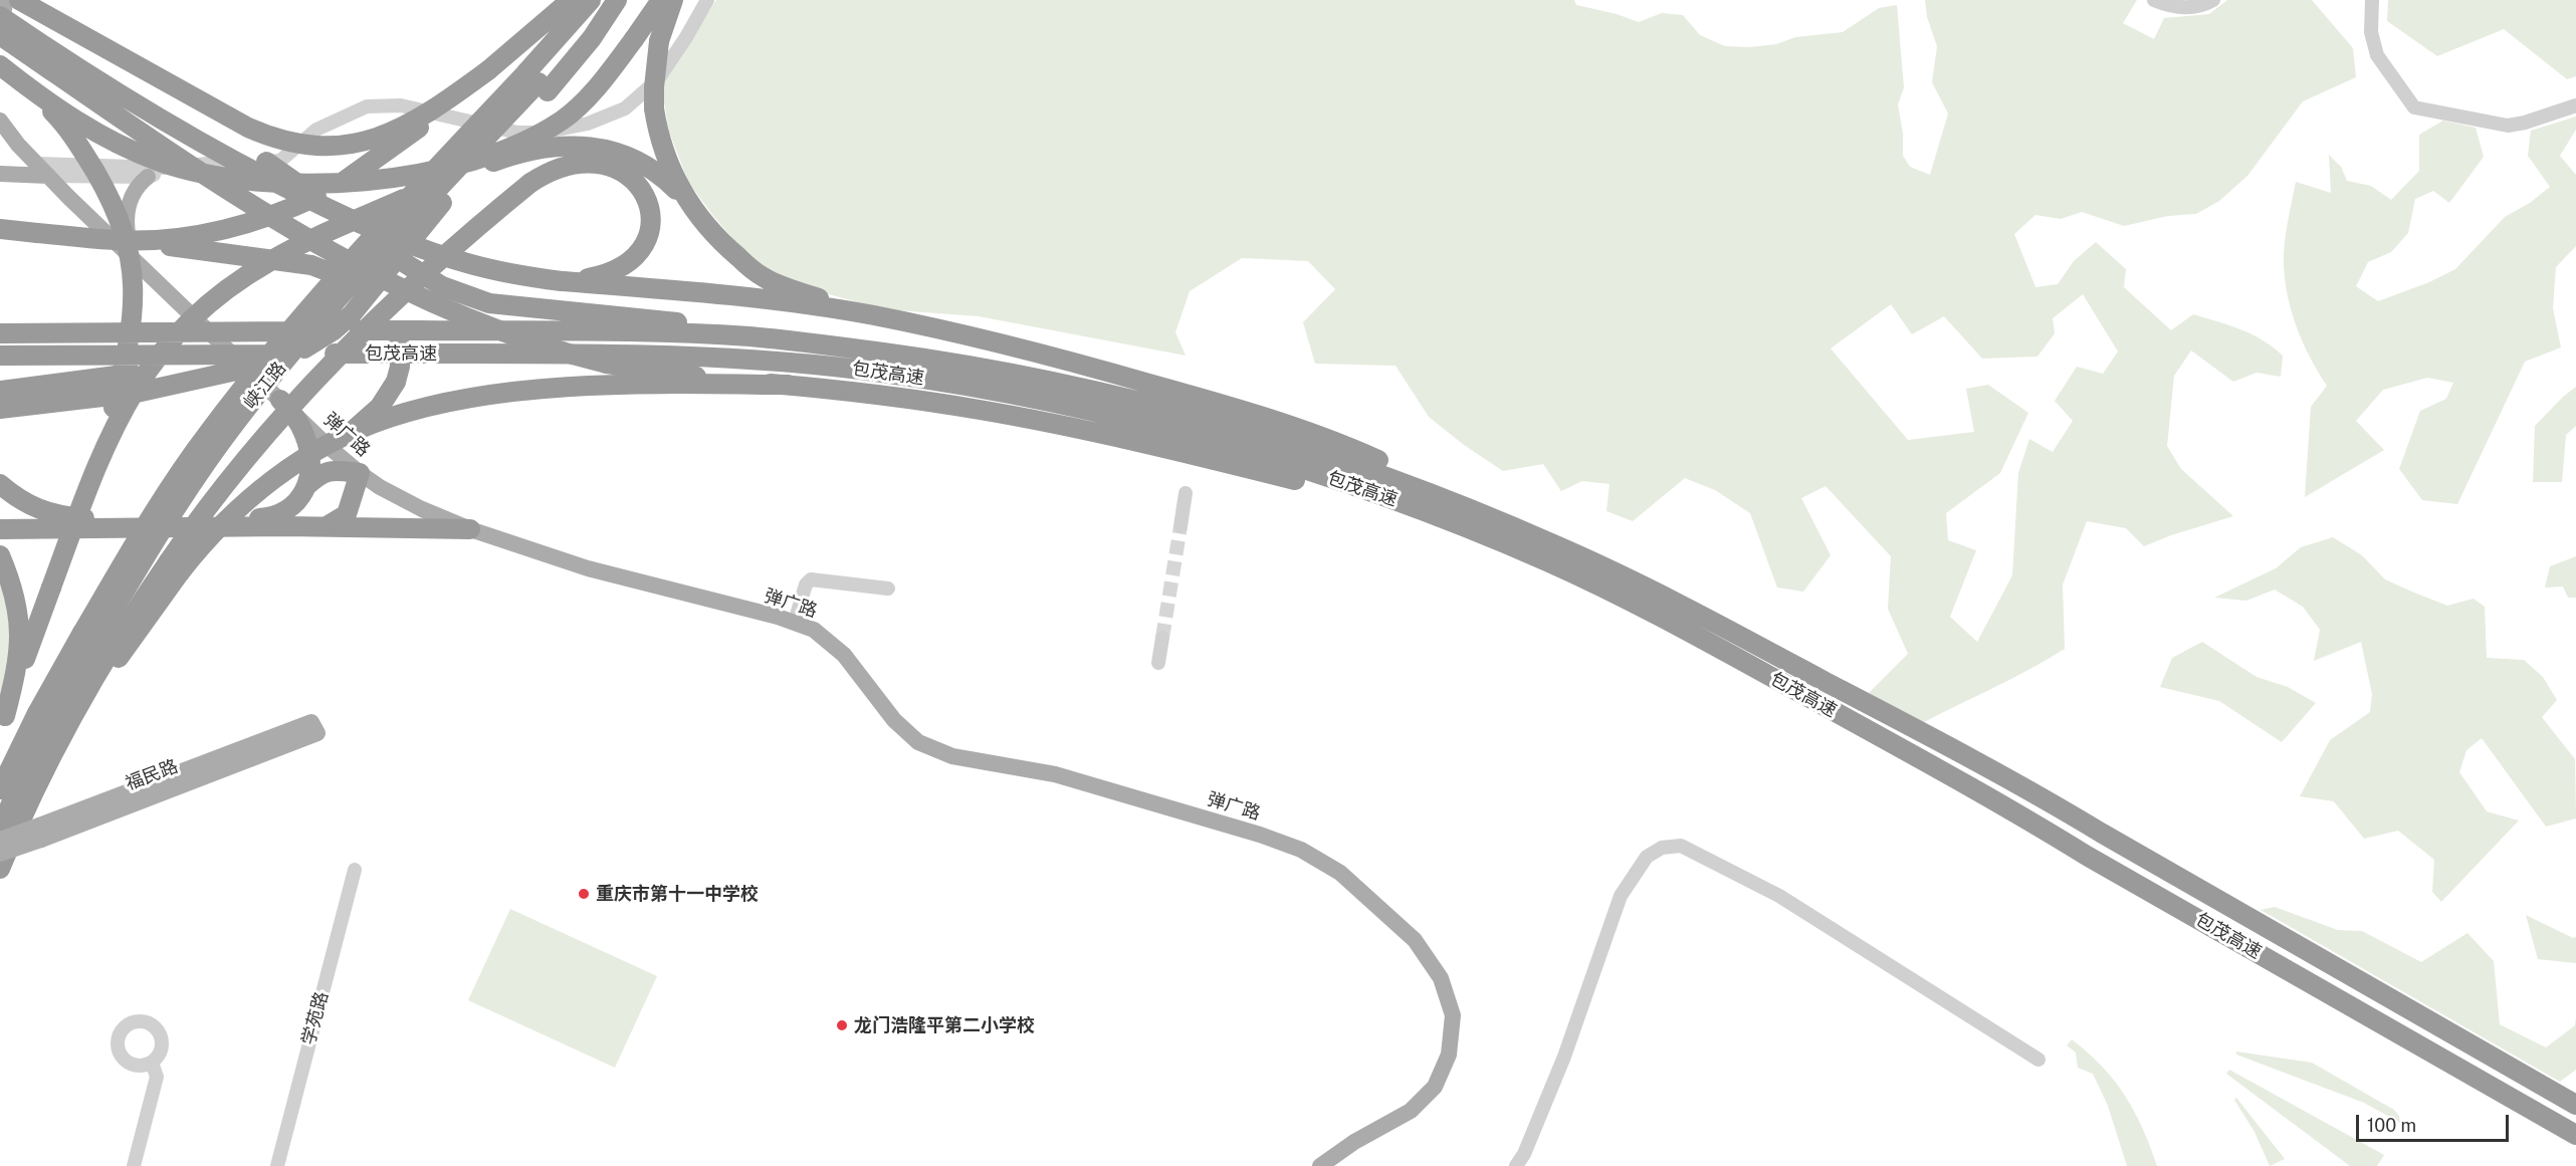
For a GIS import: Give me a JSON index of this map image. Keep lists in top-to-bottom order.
{
  "streets": {
    "highway": ["包茂高速", "峡江路"],
    "main road": ["弹广路", "福民路"],
    "street": ["学苑路"]
  },
  "places": ["重庆市第十一中学校", "龙门浩隆平第二小学校"],
  "scale_bar": "100 m"
}
